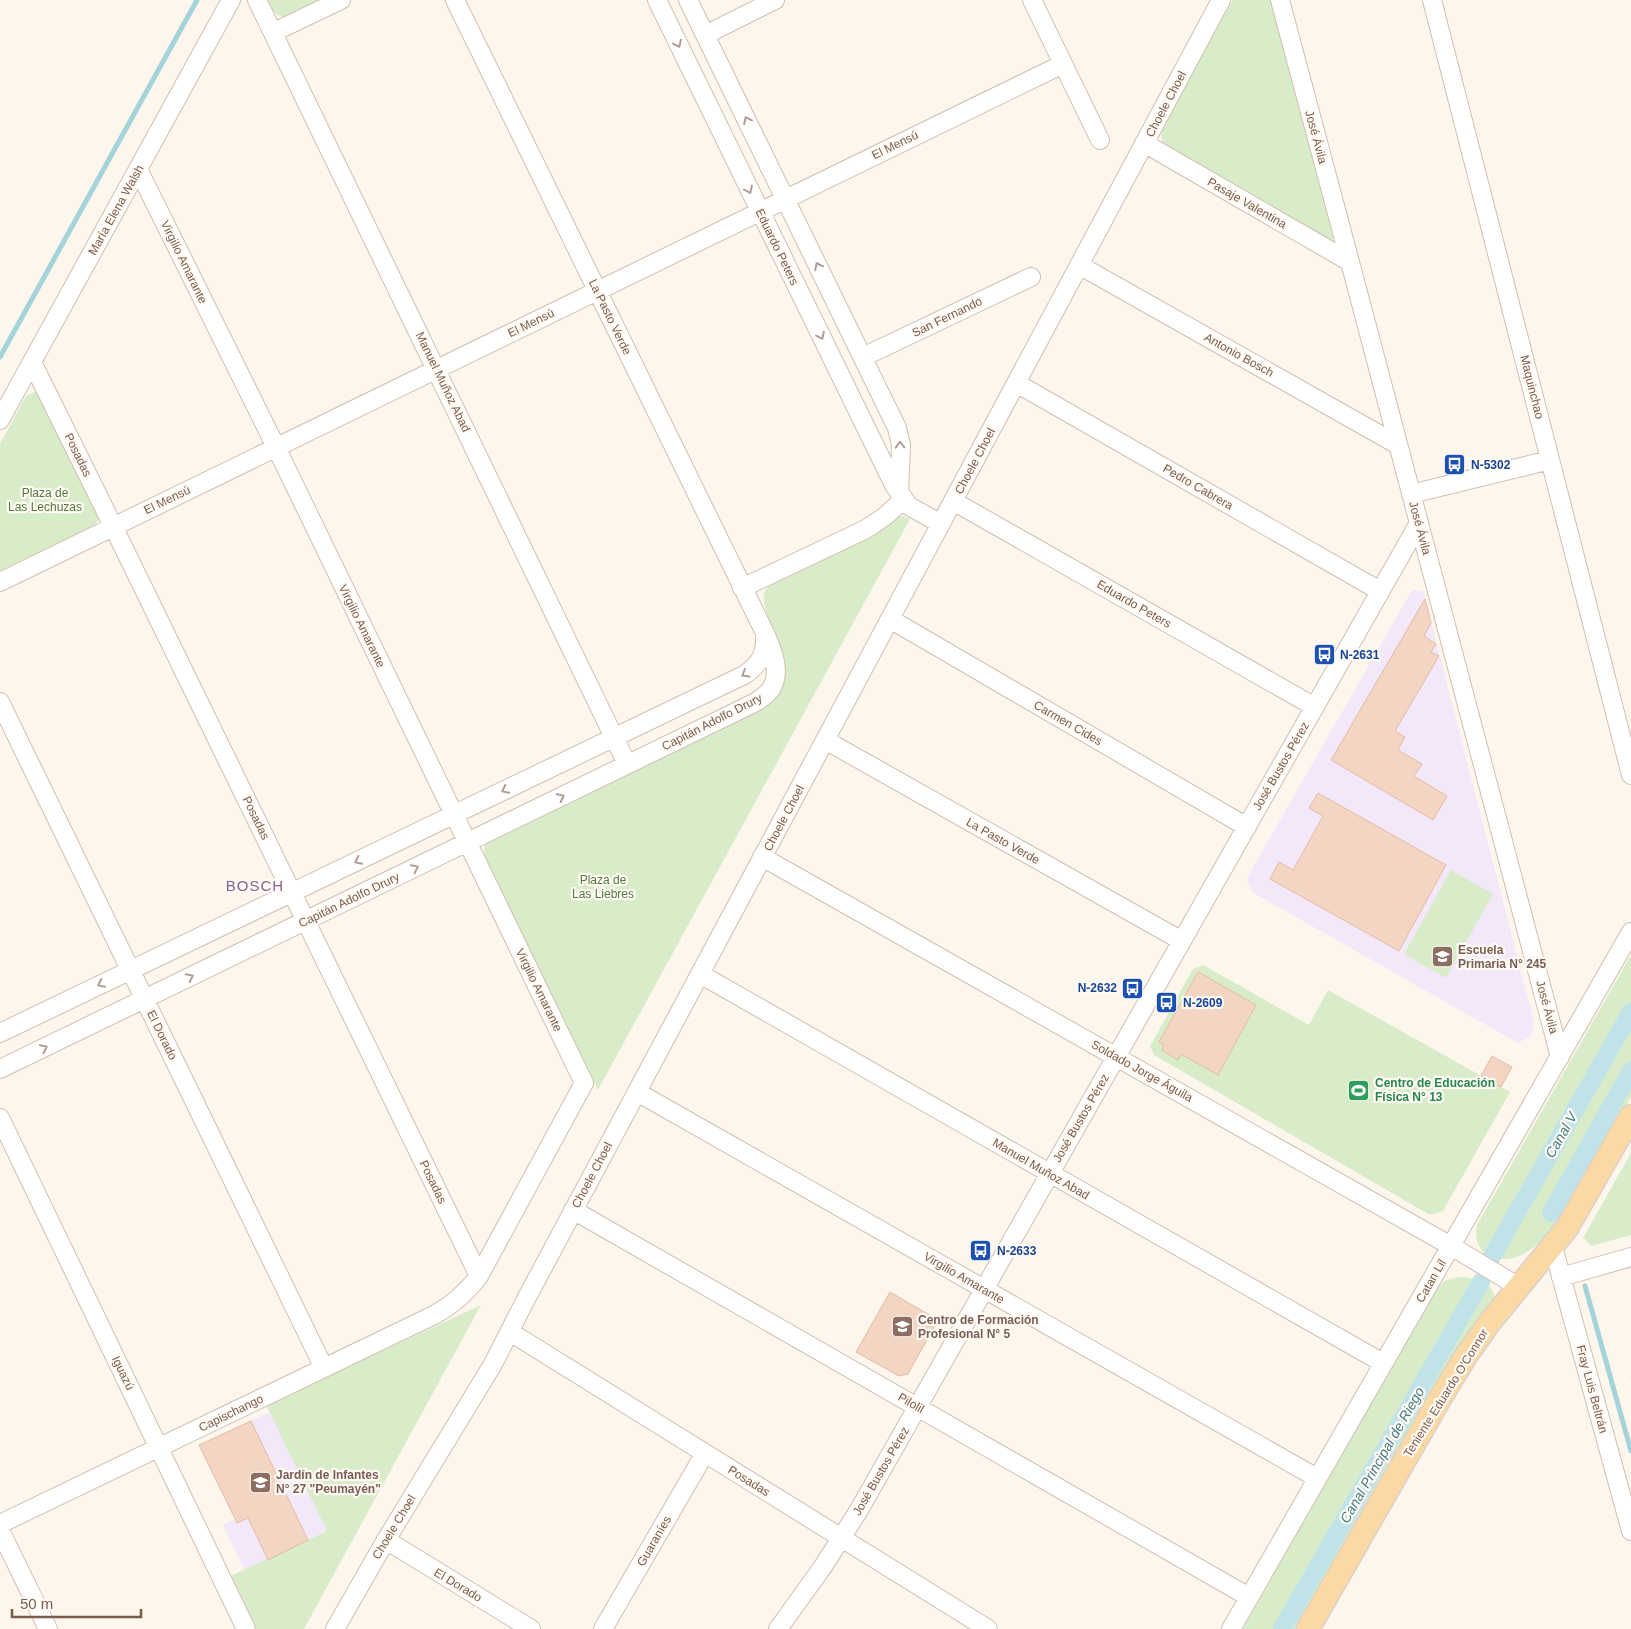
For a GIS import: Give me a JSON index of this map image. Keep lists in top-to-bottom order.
{
  "streets": {
    "main road": ["Teniente Eduardo O'Connor"],
    "street": [
      "Choele Choel",
      "José Ávila",
      "El Mensú",
      "Pasaje Valentina",
      "María Elena Walsh",
      "Eduardo Peters",
      "Virgilio Amarante",
      "La Pasto Verde",
      "San Fernando",
      "Antonio Bosch",
      "Manuel Muñoz Abad",
      "Maquinchao",
      "Posadas",
      "Pedro Cabrera",
      "Capitán Adolfo Drury",
      "Carmen Cides",
      "José Bustos Pérez",
      "El Dorado",
      "Soldado Jorge Águila",
      "Catan Lil",
      "Iguazú",
      "Fray Luis Beltrán",
      "Pilolil",
      "Capischango",
      "Guaraníes"
    ]
  },
  "crossings": [
    ["Choele Choel", "Pasaje Valentina"],
    ["Choele Choel", "Eduardo Peters"],
    ["Choele Choel", "Virgilio Amarante"],
    ["Choele Choel", "La Pasto Verde"],
    ["Choele Choel", "Antonio Bosch"],
    ["Choele Choel", "Manuel Muñoz Abad"],
    ["Choele Choel", "Posadas"],
    ["Choele Choel", "Pedro Cabrera"],
    ["Choele Choel", "Carmen Cides"],
    ["Choele Choel", "El Dorado"],
    ["Choele Choel", "Soldado Jorge Águila"],
    ["Choele Choel", "Pilolil"],
    ["José Ávila", "Pasaje Valentina"],
    ["José Ávila", "Antonio Bosch"],
    ["José Ávila", "José Bustos Pérez"],
    ["José Ávila", "Catan Lil"],
    ["El Mensú", "Eduardo Peters"],
    ["El Mensú", "Virgilio Amarante"],
    ["El Mensú", "La Pasto Verde"],
    ["El Mensú", "Manuel Muñoz Abad"],
    ["El Mensú", "Posadas"],
    ["María Elena Walsh", "Virgilio Amarante"],
    ["María Elena Walsh", "Posadas"],
    ["Eduardo Peters", "José Bustos Pérez"],
    ["Virgilio Amarante", "Posadas"],
    ["Virgilio Amarante", "Capitán Adolfo Drury"],
    ["Virgilio Amarante", "José Bustos Pérez"],
    ["Virgilio Amarante", "Catan Lil"],
    ["Virgilio Amarante", "Capischango"],
    ["La Pasto Verde", "Capitán Adolfo Drury"],
    ["La Pasto Verde", "José Bustos Pérez"],
    ["Manuel Muñoz Abad", "Capitán Adolfo Drury"],
    ["Manuel Muñoz Abad", "José Bustos Pérez"],
    ["Manuel Muñoz Abad", "Catan Lil"],
    ["Posadas", "Capitán Adolfo Drury"],
    ["Posadas", "José Bustos Pérez"],
    ["Posadas", "Capischango"],
    ["Posadas", "Guaraníes"],
    ["Pedro Cabrera", "José Bustos Pérez"],
    ["Capitán Adolfo Drury", "El Dorado"],
    ["Carmen Cides", "José Bustos Pérez"],
    ["José Bustos Pérez", "Soldado Jorge Águila"],
    ["José Bustos Pérez", "Pilolil"],
    ["El Dorado", "Capischango"],
    ["Soldado Jorge Águila", "Catan Lil"],
    ["Soldado Jorge Águila", "Teniente Eduardo O'Connor"],
    ["Catan Lil", "Pilolil"],
    ["Iguazú", "Capischango"],
    ["Fray Luis Beltrán", "Teniente Eduardo O'Connor"]
  ],
  "districts": ["BOSCH"],
  "water": ["Canal V", "Canal Principal de Riego"],
  "parks": ["Plaza de Las Lechuzas", "Plaza de Las Liebres"],
  "places": {
    "bus stop": [
      "N-5302",
      "N-2631",
      "N-2632",
      "N-2609",
      "N-2633"
    ],
    "school or university": ["Escuela Primaria N° 245", "Centro de Formación Profesional N° 5", "Jardín de Infantes N° 27 \"Peumayén\""],
    "sports": ["Centro de Educación Física N° 13"]
  },
  "scale_bar": "50 m"
}
